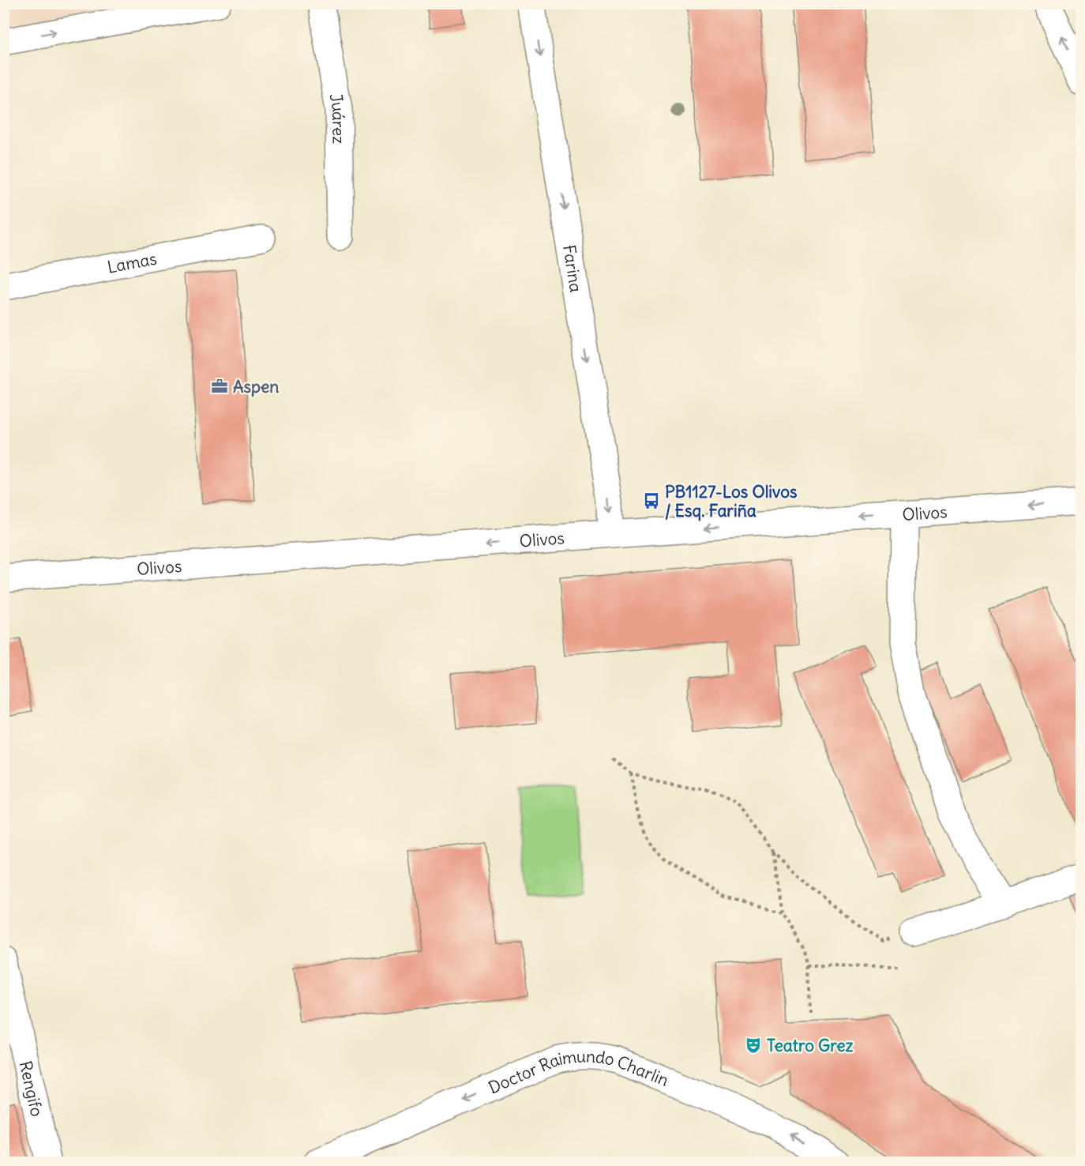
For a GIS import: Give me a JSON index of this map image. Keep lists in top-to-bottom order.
{
  "streets": {
    "street": [
      "Juárez",
      "Lamas",
      "Farina",
      "Olivos",
      "Doctor Raimundo Charlin",
      "Rengifo"
    ]
  },
  "crossings": [
    ["Farina", "Olivos"]
  ],
  "one_way": ["Farina", "Olivos", "Doctor Raimundo Charlin"],
  "places": {
    "office": ["Aspen"],
    "bus stop": ["PB1127-Los Olivos / Esq. Fariña"],
    "theatre": ["Teatro Grez"]
  }
}
